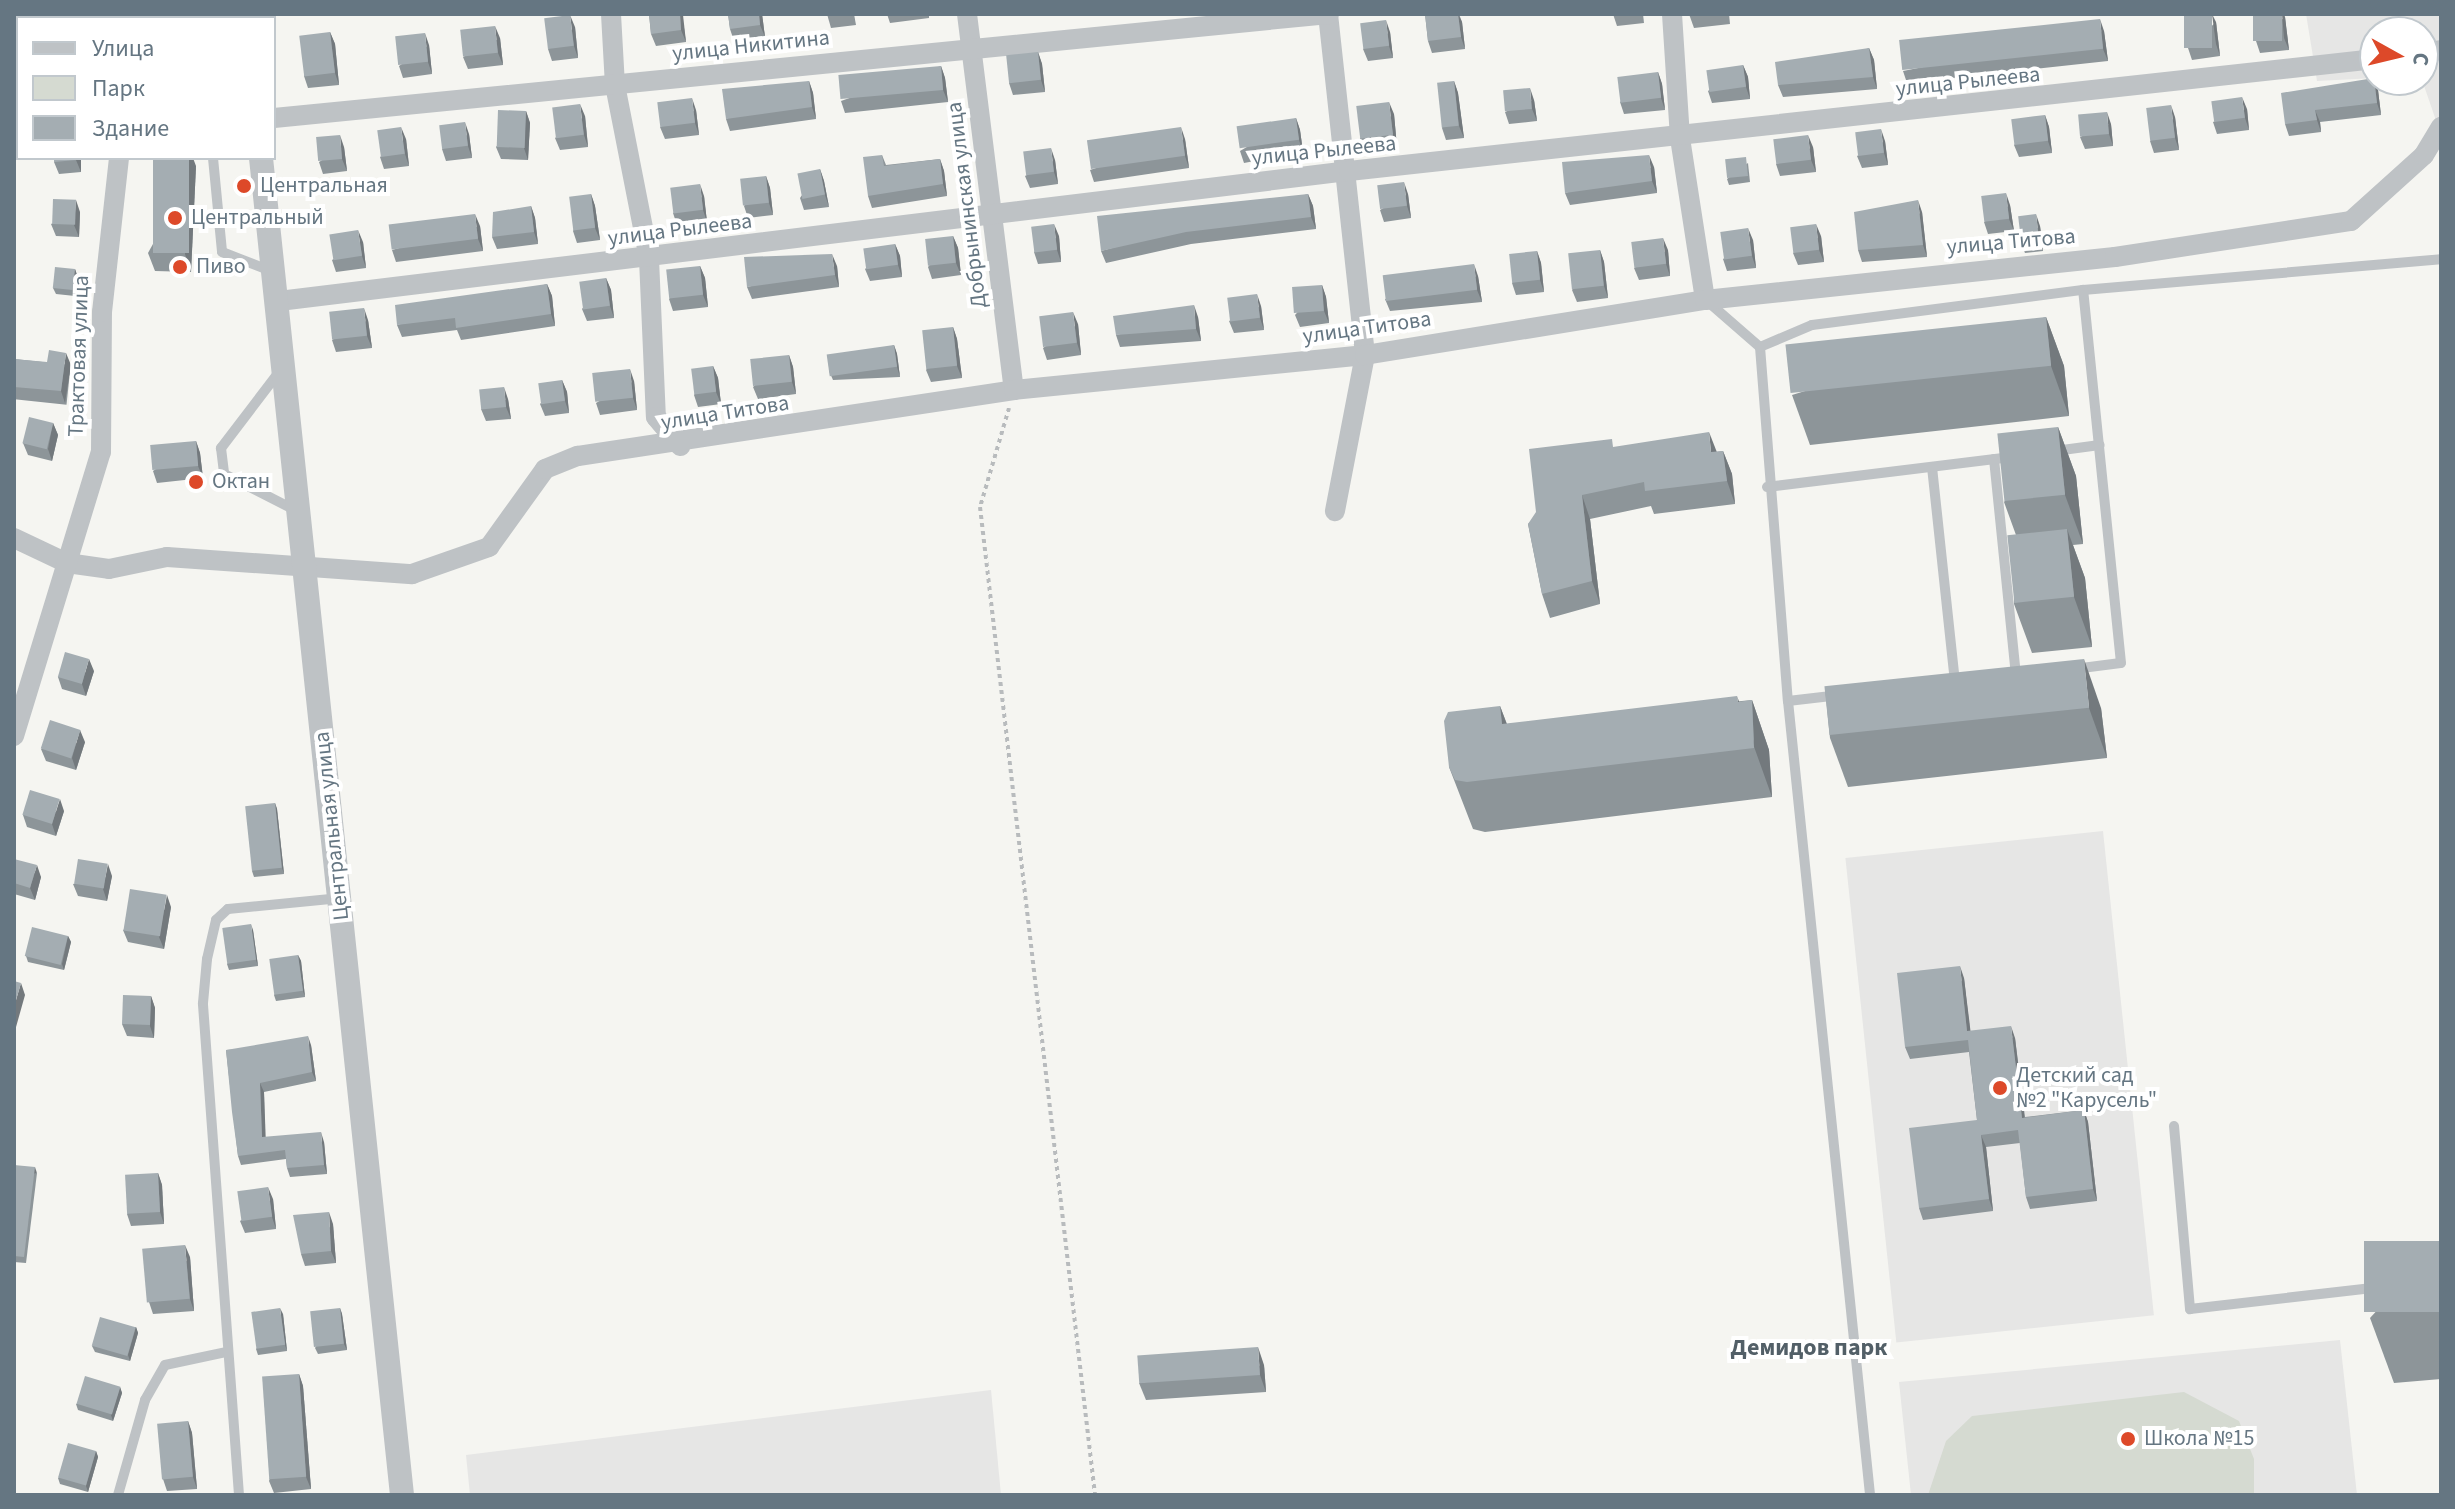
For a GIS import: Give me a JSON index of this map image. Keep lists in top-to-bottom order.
{
  "streets": {
    "street": [
      "улица Никитина",
      "улица Рылеева",
      "Добрынинская улица",
      "улица Титова",
      "Трактовая улица",
      "Центральная улица"
    ]
  },
  "crossings": [
    ["улица Никитина", "Добрынинская улица"],
    ["улица Рылеева", "Добрынинская улица"],
    ["улица Рылеева", "Центральная улица"],
    ["Добрынинская улица", "улица Титова"],
    ["улица Титова", "Трактовая улица"],
    ["улица Титова", "Центральная улица"]
  ],
  "districts": ["Демидов парк"],
  "places": [
    "Центральная",
    "Центральный",
    "Пиво",
    "Октан",
    "Детский сад №2 \"Карусель\"",
    "Школа №15"
  ],
  "legend": ["Улица", "Парк", "Здание"],
  "north": "right"
}
